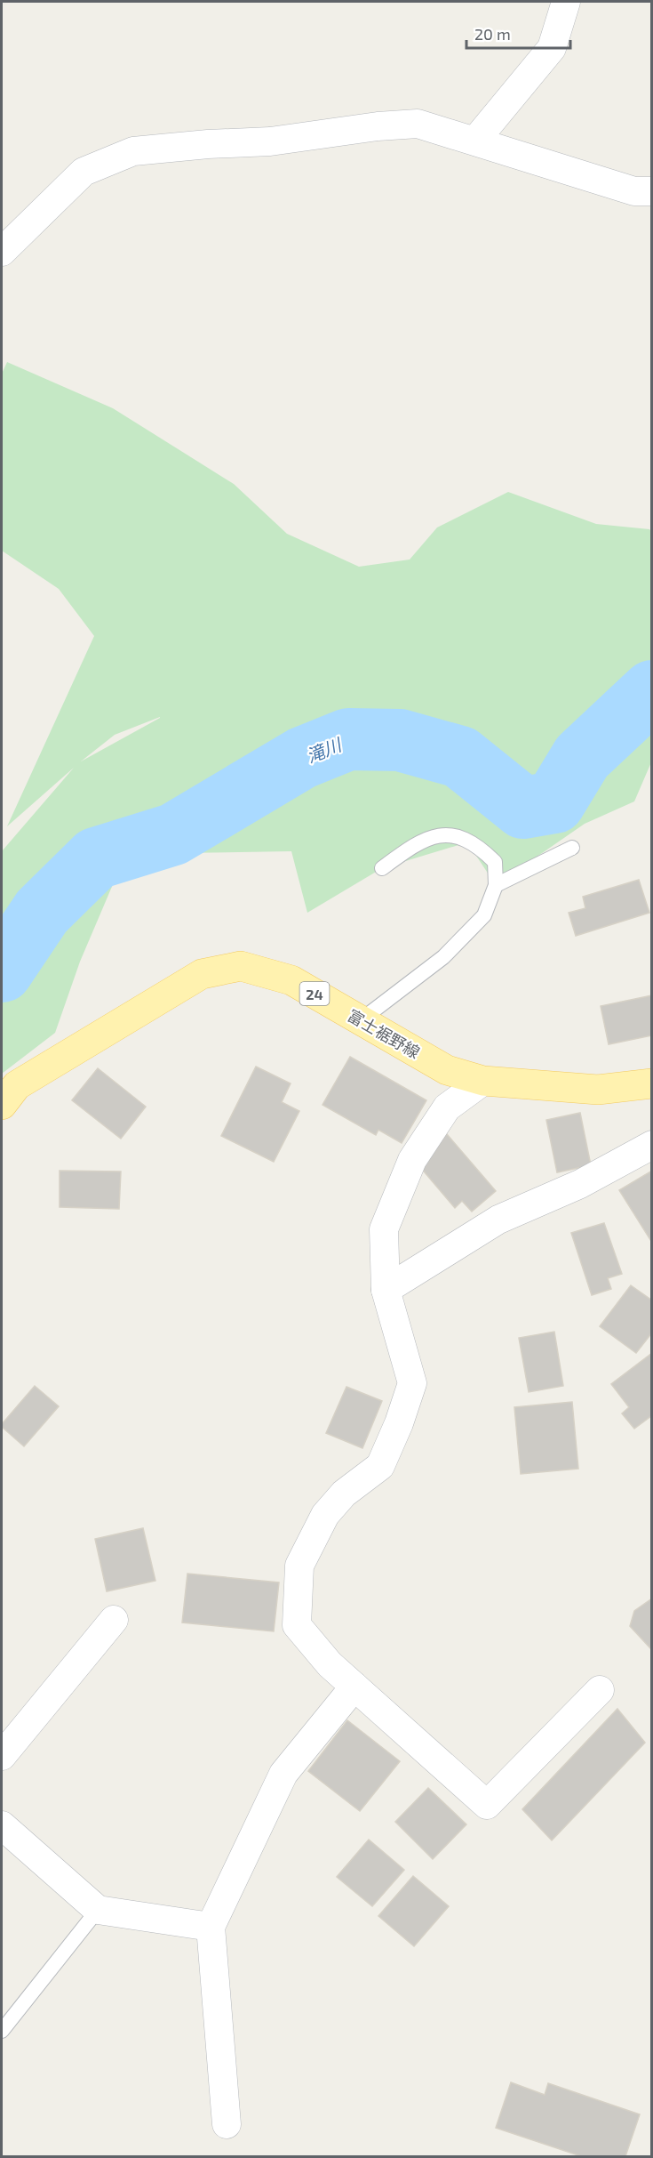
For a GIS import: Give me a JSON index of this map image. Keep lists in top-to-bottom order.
{
  "streets": {
    "main road": ["24", "富士裾野線"]
  },
  "water": ["滝川"],
  "scale_bar": "20 m"
}
